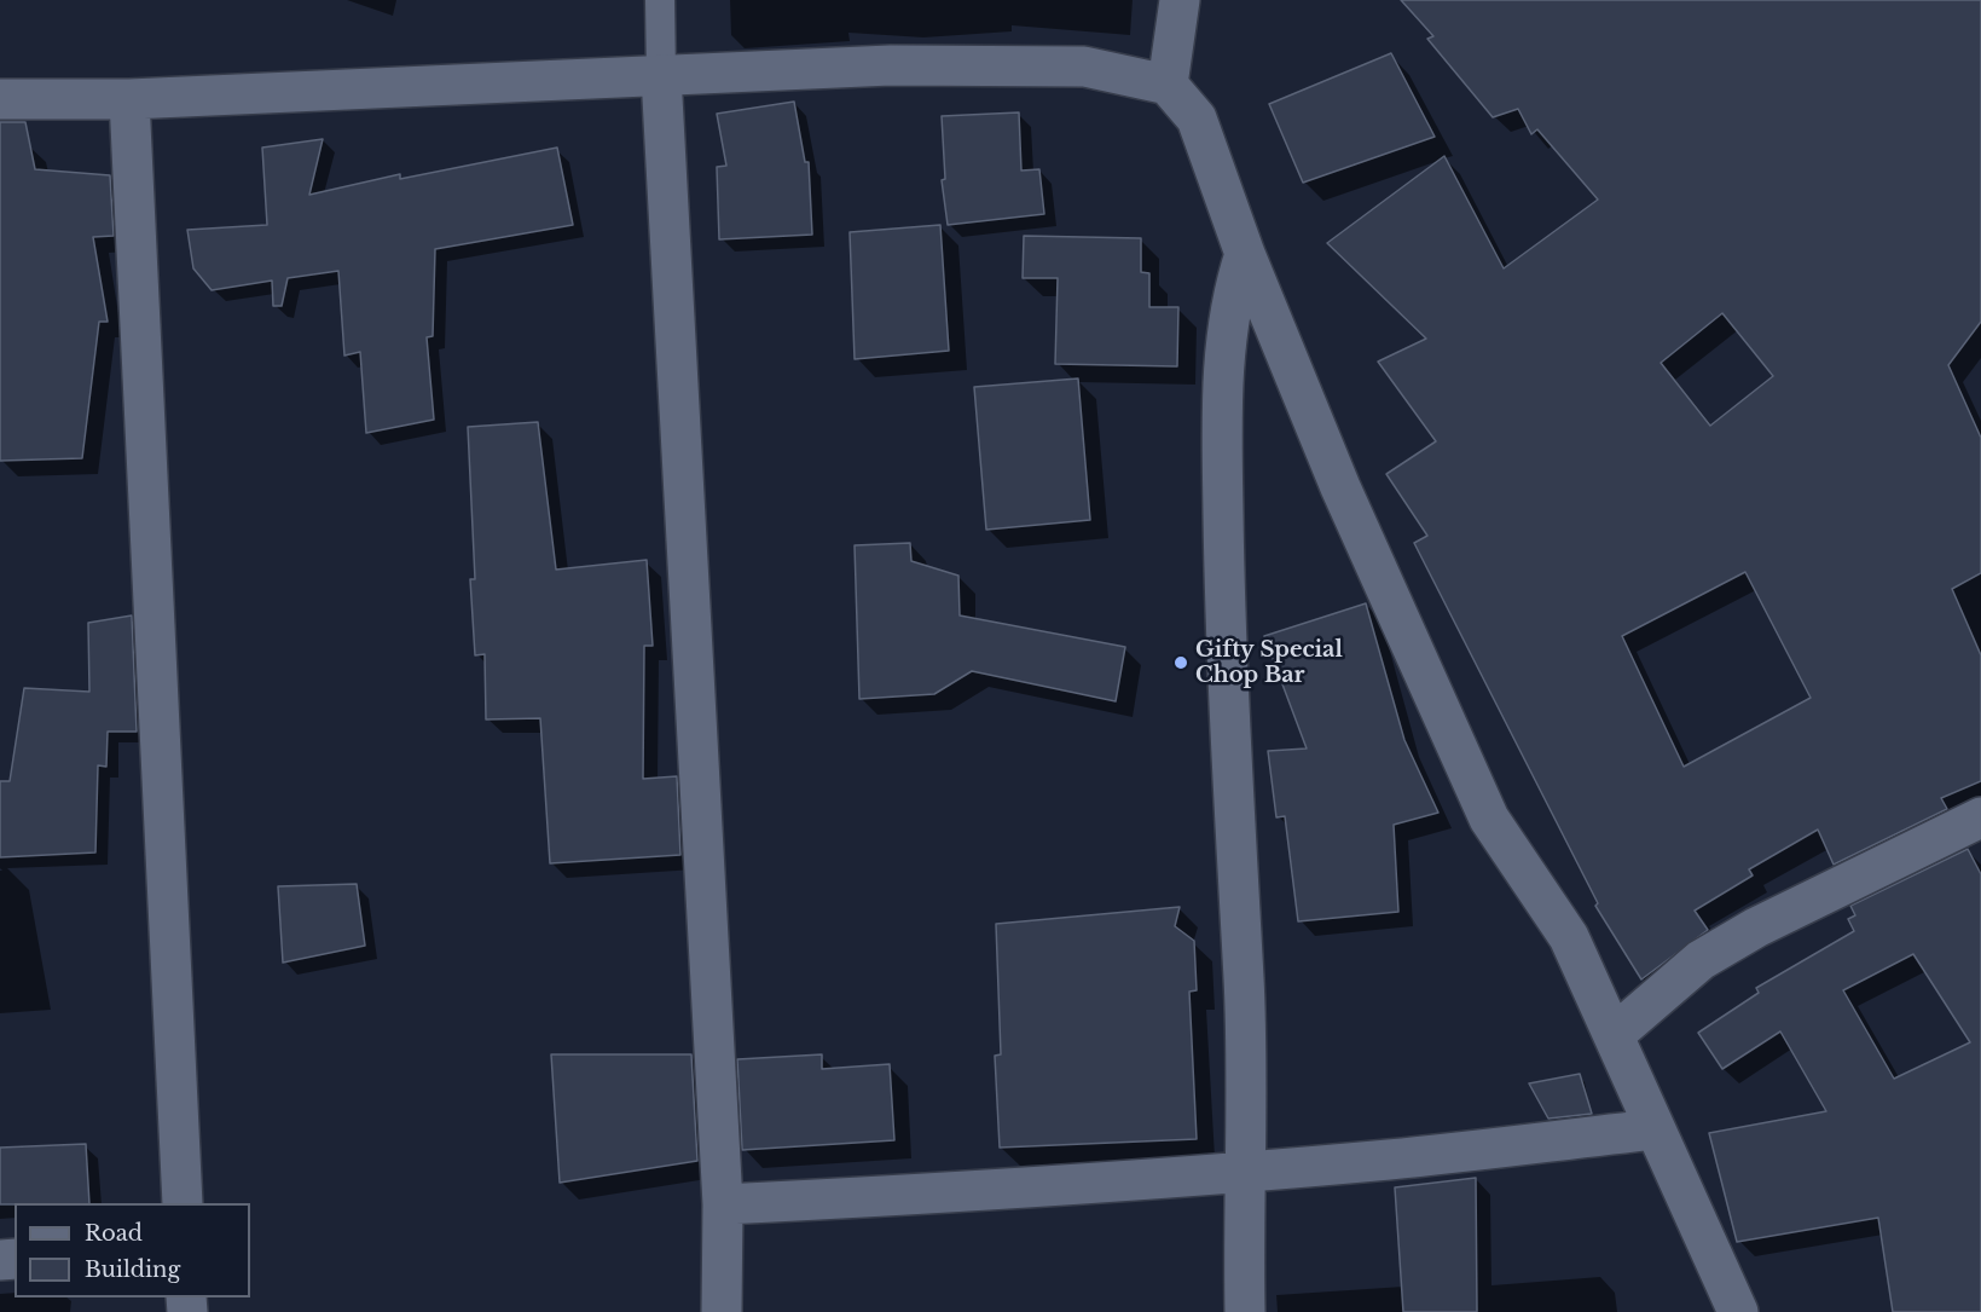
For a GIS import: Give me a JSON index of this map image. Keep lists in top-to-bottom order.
{
  "places": ["Gifty Special Chop Bar"],
  "legend": ["Road", "Building"]
}
